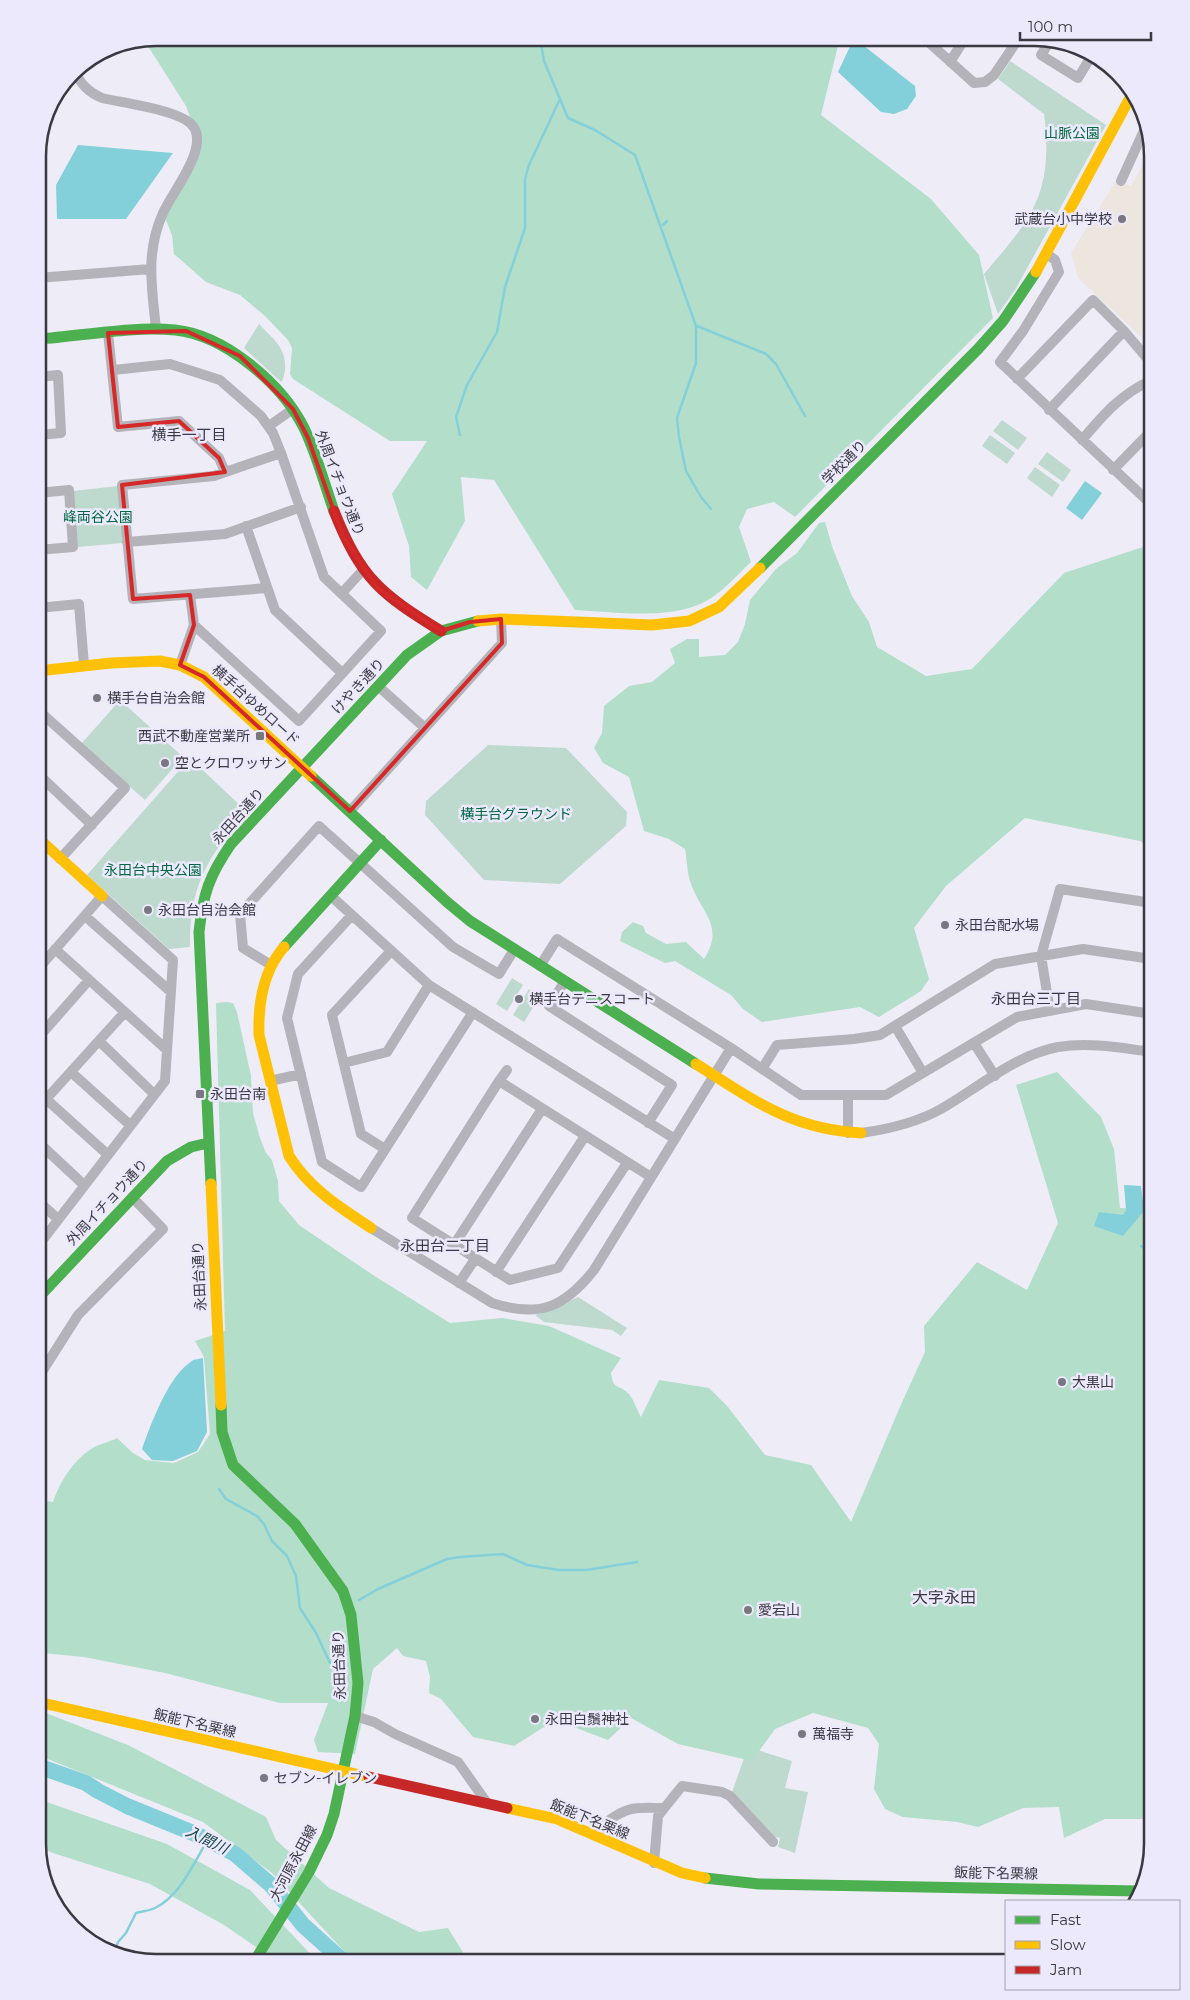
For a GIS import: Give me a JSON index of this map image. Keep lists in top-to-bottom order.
{
  "streets": {
    "street": [
      "学校通り",
      "外周イチョウ通り",
      "けやき通り",
      "横手台ゆめロード",
      "永田台通り",
      "飯能下名栗線",
      "大河原永田線"
    ]
  },
  "crossings": [
    ["学校通り", "外周イチョウ通り"],
    ["学校通り", "けやき通り"],
    ["外周イチョウ通り", "けやき通り"],
    ["外周イチョウ通り", "永田台通り"],
    ["けやき通り", "横手台ゆめロード"],
    ["けやき通り", "永田台通り"],
    ["横手台ゆめロード", "永田台通り"],
    ["永田台通り", "飯能下名栗線"],
    ["永田台通り", "大河原永田線"],
    ["飯能下名栗線", "大河原永田線"]
  ],
  "districts": [
    "横手一丁目",
    "永田台三丁目",
    "永田台二丁目",
    "大字永田"
  ],
  "water": ["入間川"],
  "parks": [
    "山脈公園",
    "峰両谷公園",
    "横手台グラウンド",
    "永田台中央公園"
  ],
  "places": {
    "other": [
      "武蔵台小中学校",
      "横手台自治会館",
      "空とクロワッサン",
      "永田台自治会館",
      "永田台配水場",
      "横手台テニスコート",
      "大黒山",
      "愛宕山",
      "永田白鬚神社",
      "萬福寺",
      "セブン-イレブン"
    ],
    "transit": ["西武不動産営業所", "永田台南"]
  },
  "legend": ["Fast", "Slow", "Jam"],
  "scale_bar": "100 m"
}
